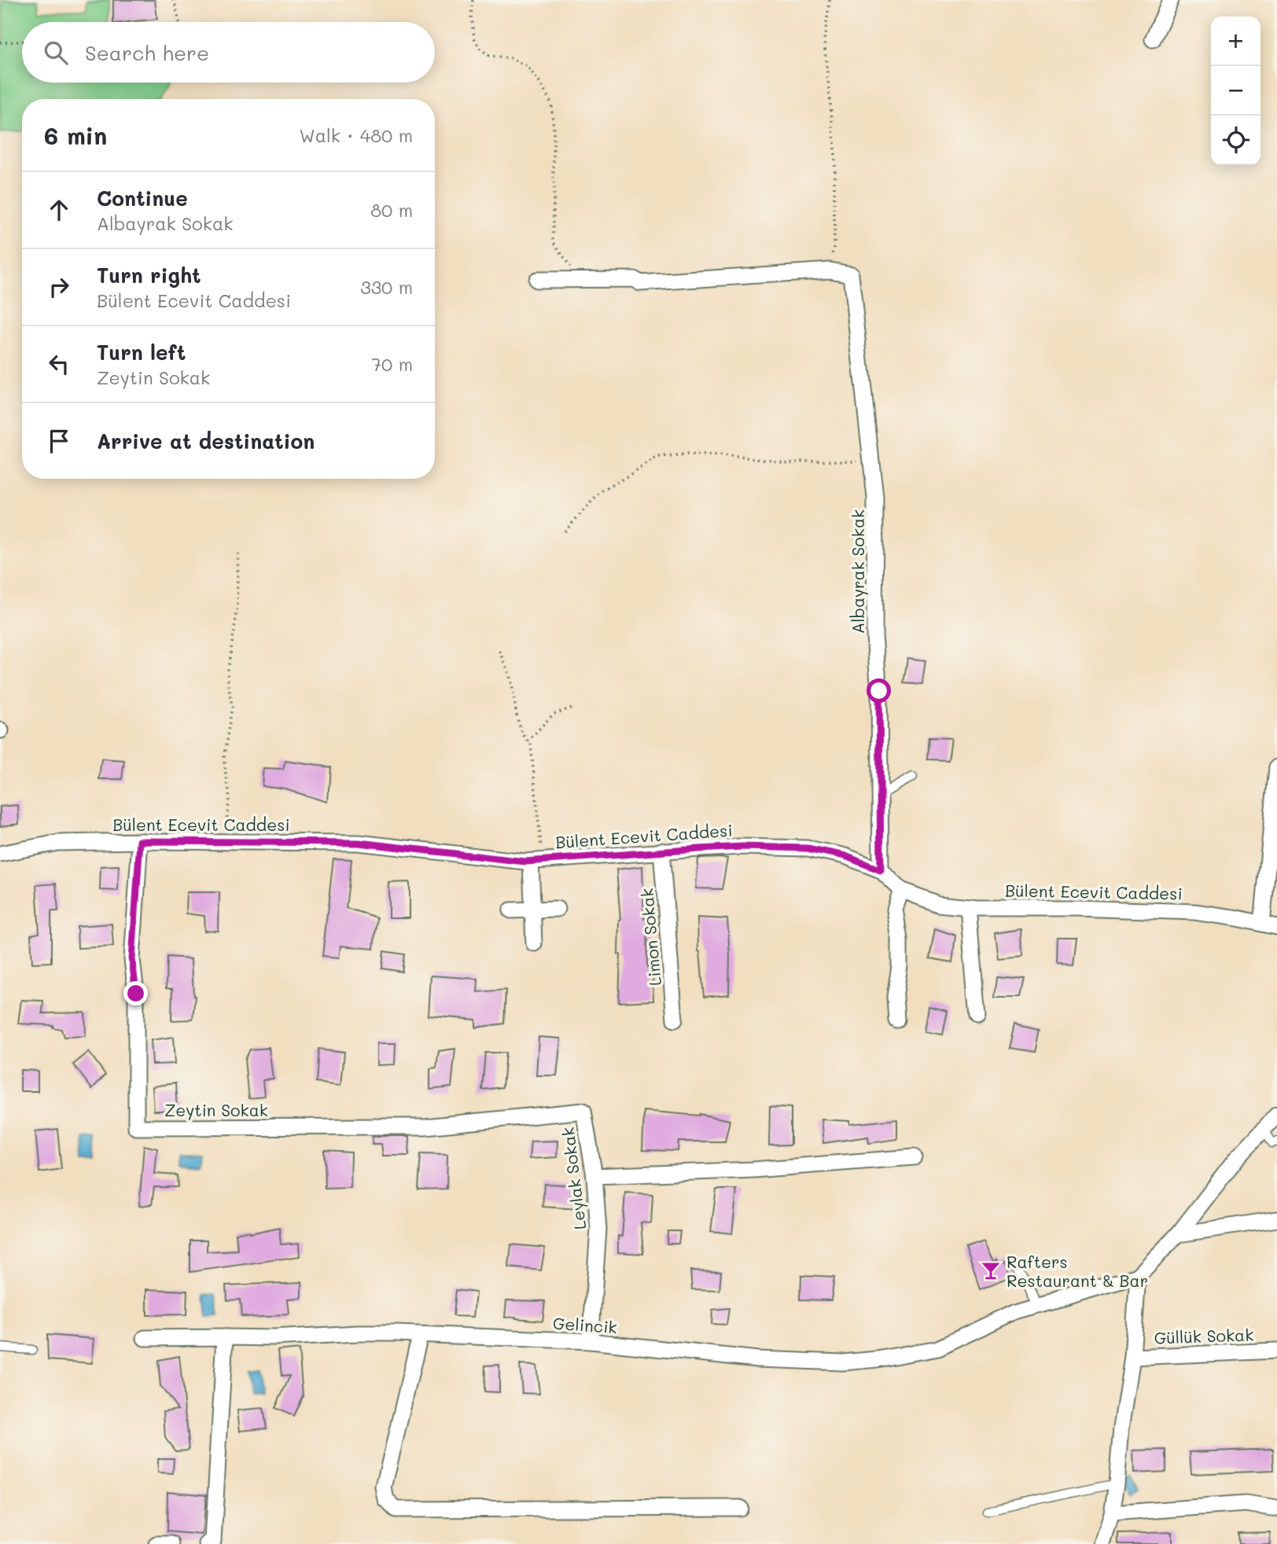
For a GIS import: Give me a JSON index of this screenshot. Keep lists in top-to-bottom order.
{
  "streets": {
    "street": [
      "Albayrak Sokak",
      "Bülent Ecevit Caddesi",
      "Limon Sokak",
      "Zeytin Sokak",
      "Leylak Sokak",
      "Gelincik",
      "Güllük Sokak"
    ]
  },
  "crossings": [
    ["Albayrak Sokak", "Bülent Ecevit Caddesi"],
    ["Bülent Ecevit Caddesi", "Limon Sokak"],
    ["Bülent Ecevit Caddesi", "Zeytin Sokak"],
    ["Zeytin Sokak", "Leylak Sokak"],
    ["Leylak Sokak", "Gelincik"]
  ],
  "places": {
    "bar": ["Rafters Restaurant & Bar"]
  },
  "page": {
    "map_buttons": ["+", "−"],
    "search": "Search here",
    "heading": ["6 min", "Walk · 480 m"],
    "list": [
      ["Continue", "Albayrak Sokak", "80 m"],
      ["Turn right", "Bülent Ecevit Caddesi", "330 m"],
      ["Turn left", "Zeytin Sokak", "70 m"],
      "Arrive at destination"
    ]
  }
}
